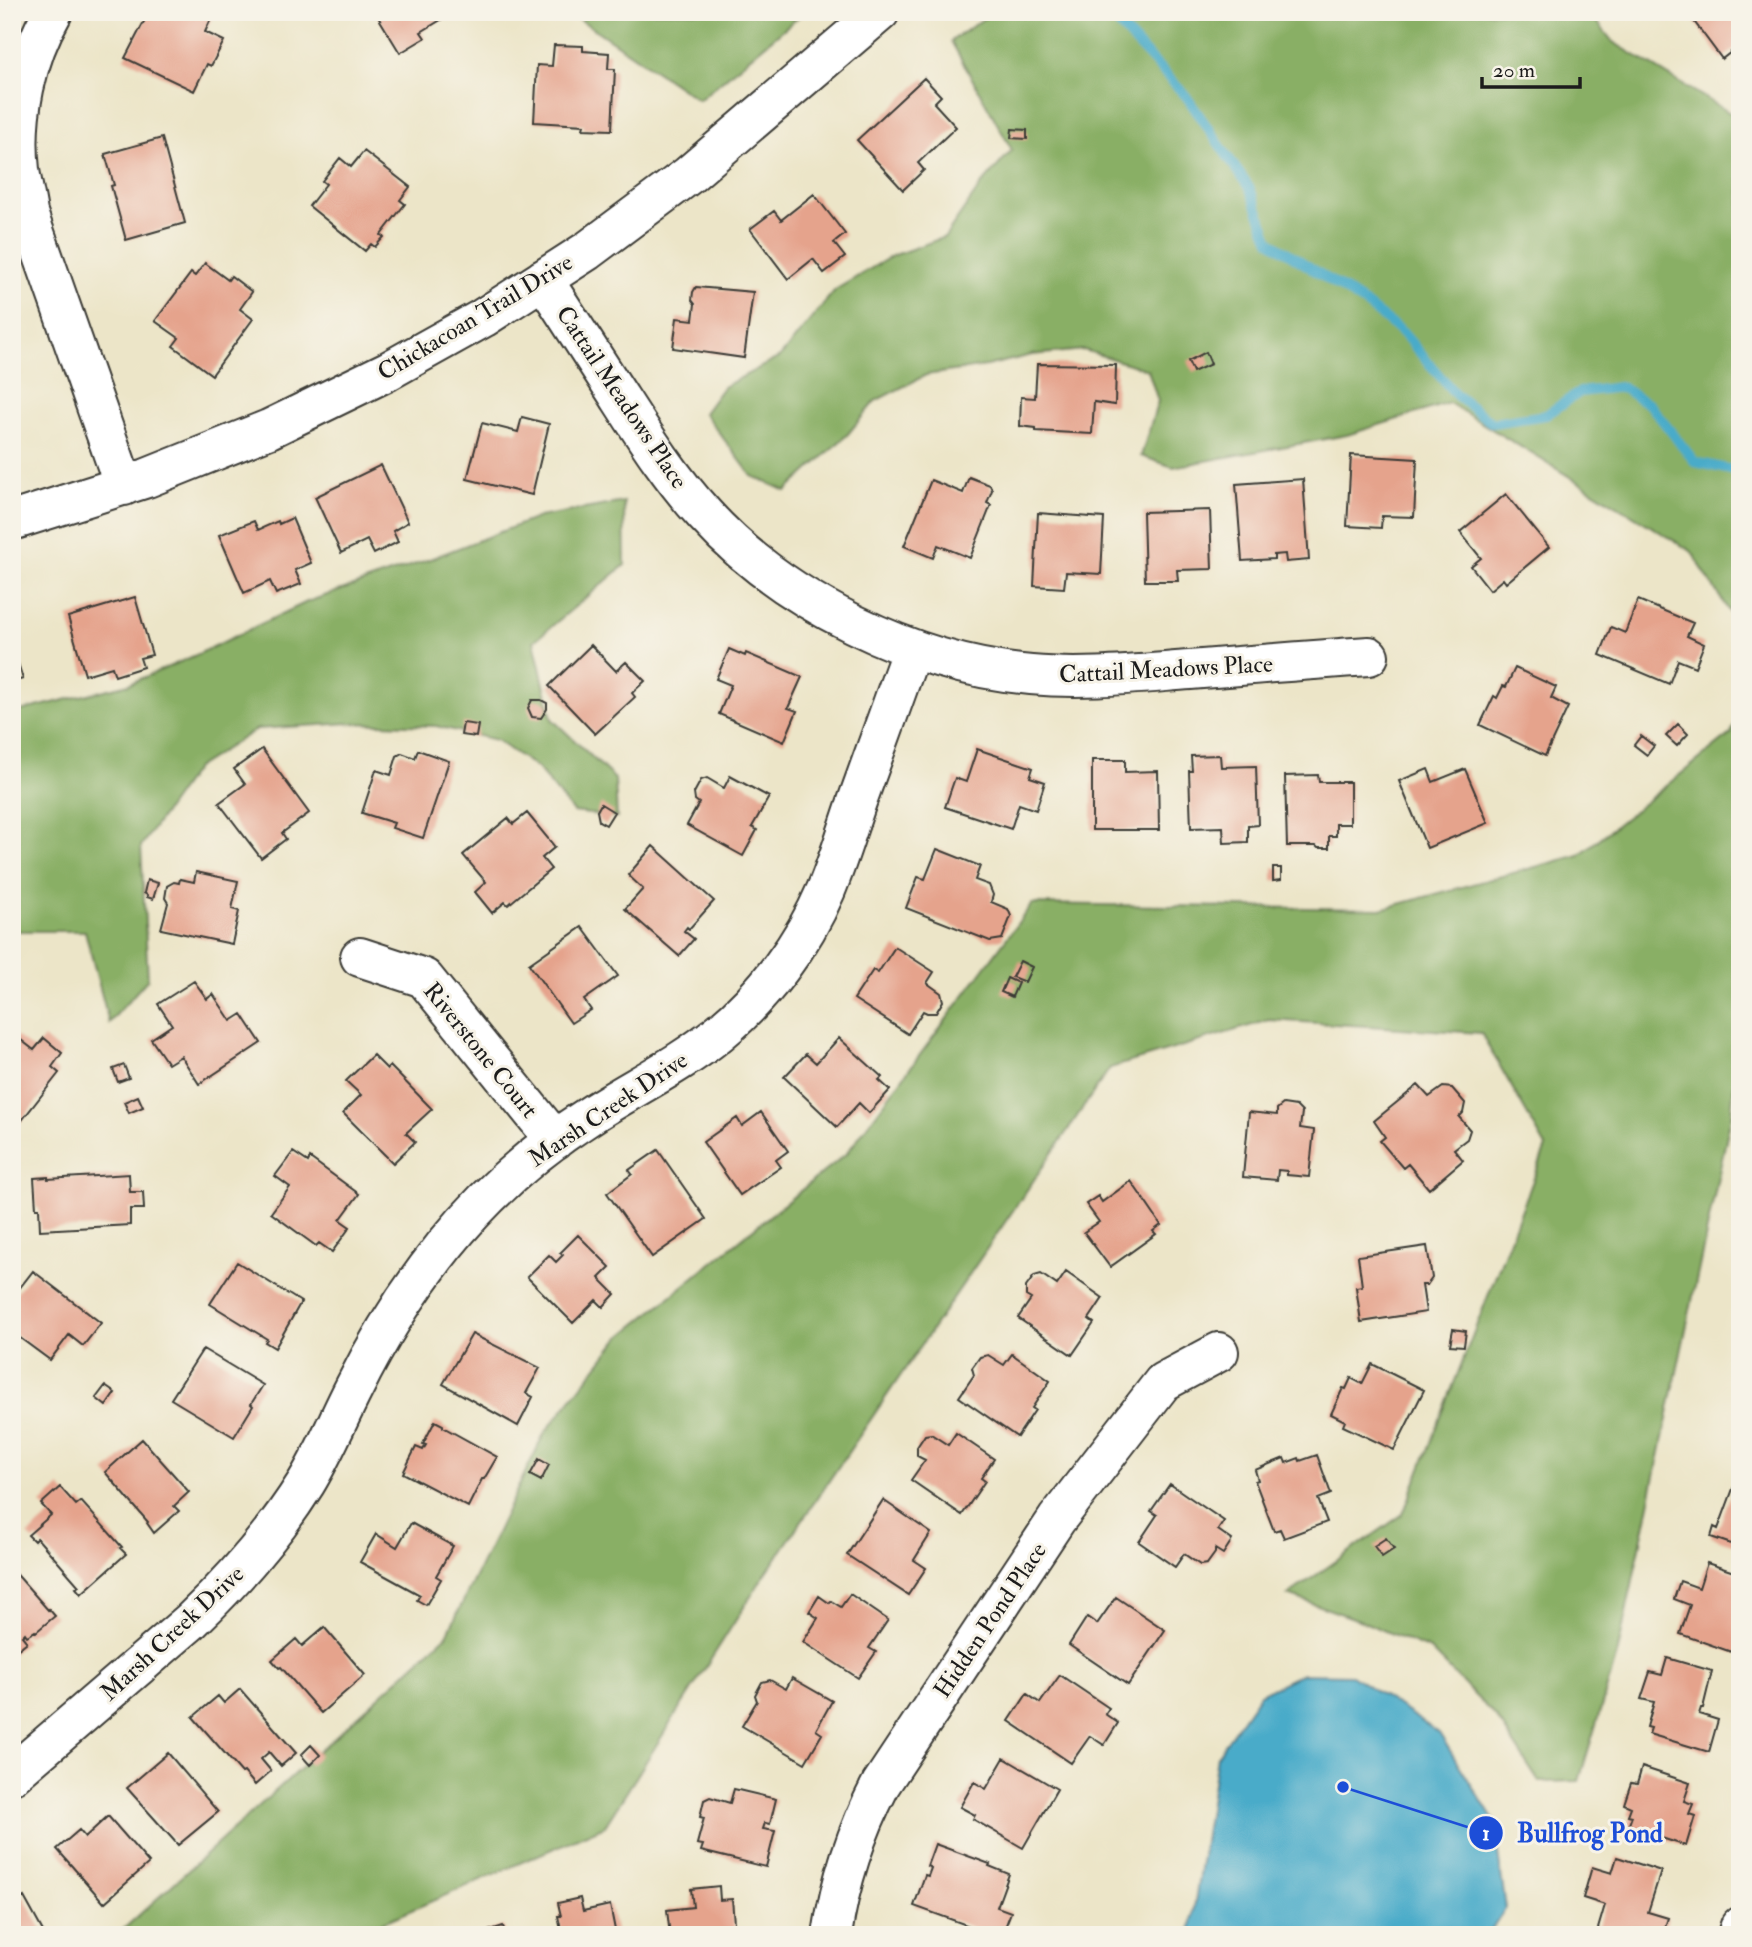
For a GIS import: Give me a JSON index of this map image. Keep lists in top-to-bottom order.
{
  "streets": {
    "street": [
      "Chickacoan Trail Drive",
      "Cattail Meadows Place",
      "Riverstone Court",
      "Marsh Creek Drive",
      "Hidden Pond Place"
    ]
  },
  "crossings": [
    ["Chickacoan Trail Drive", "Cattail Meadows Place"],
    ["Cattail Meadows Place", "Marsh Creek Drive"],
    ["Riverstone Court", "Marsh Creek Drive"]
  ],
  "places": ["Bullfrog Pond"],
  "scale_bar": "20 m"
}
